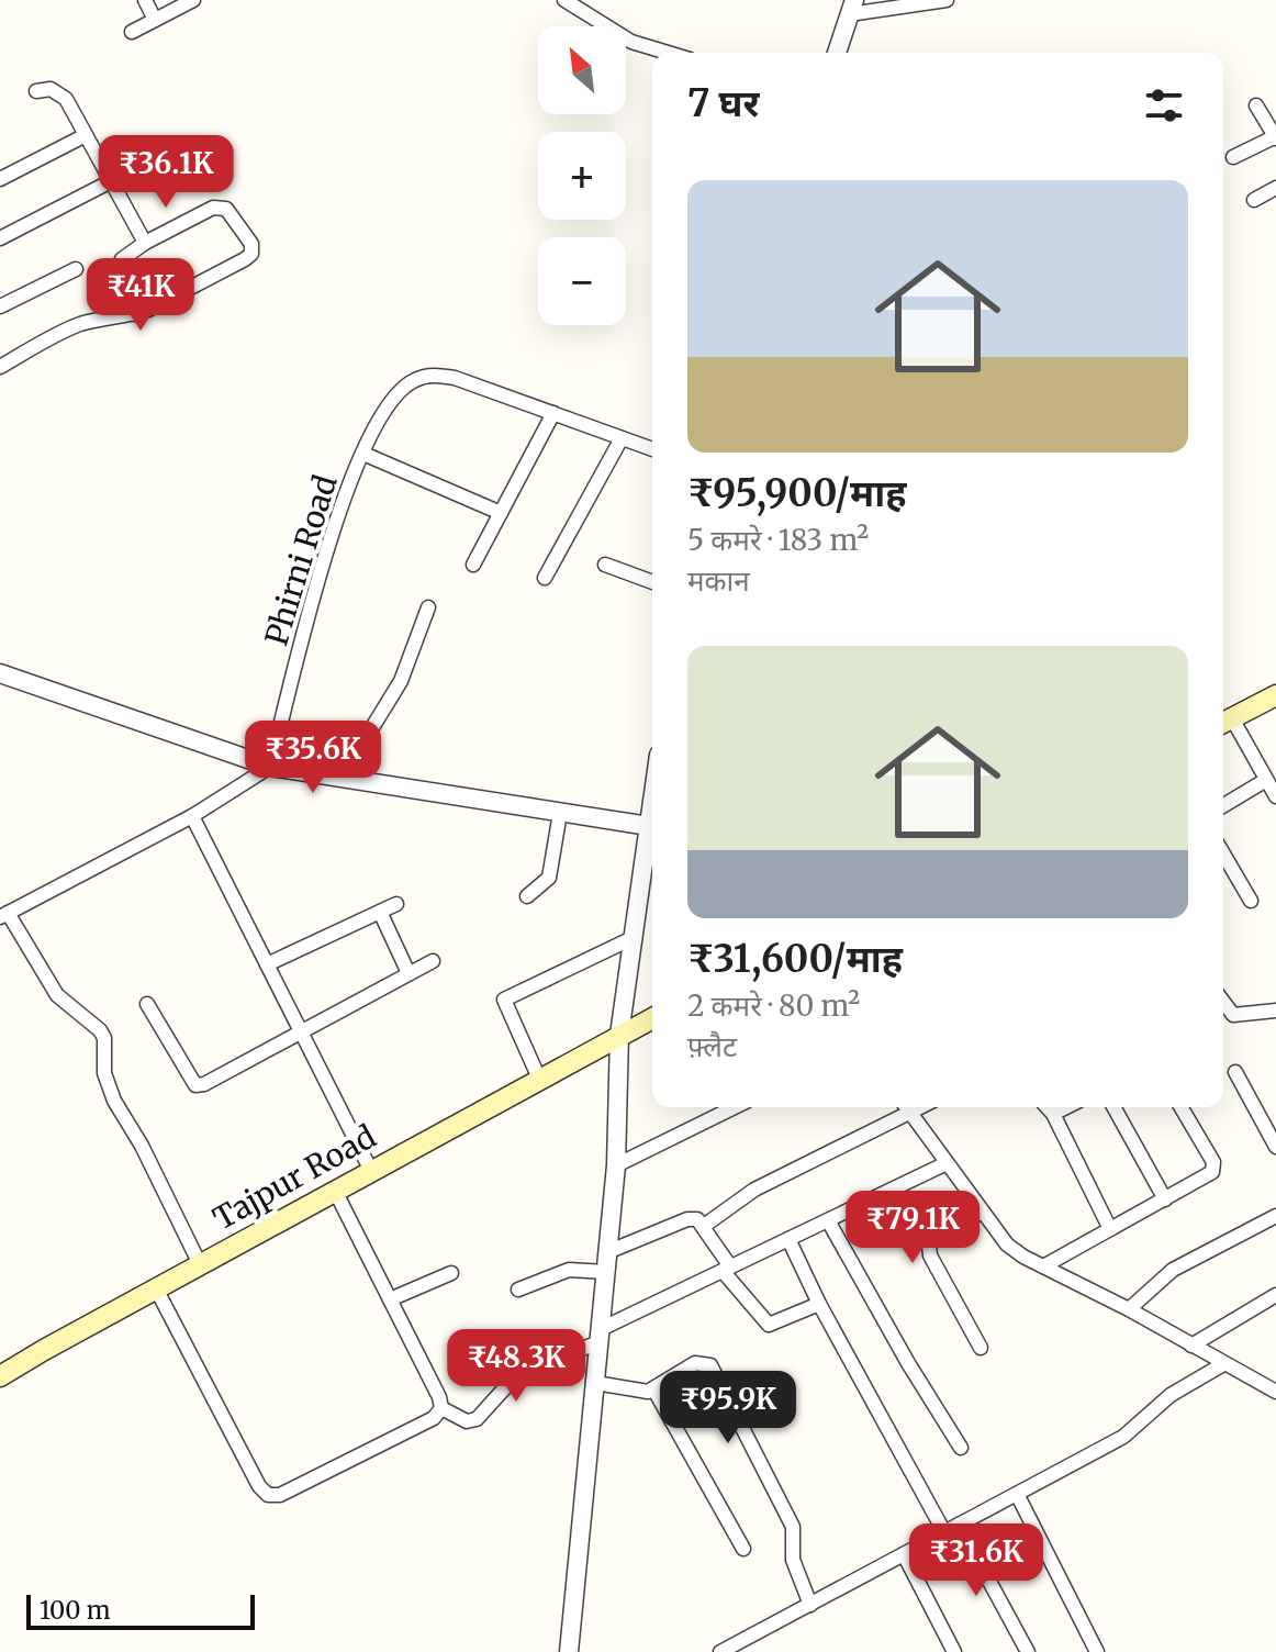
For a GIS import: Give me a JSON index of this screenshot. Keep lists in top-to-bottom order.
{
  "streets": {
    "main road": ["Tajpur Road"],
    "street": ["Phirni Road"]
  },
  "scale_bar": "100 m",
  "north": "top left",
  "page": {
    "map_buttons": ["+", "−"],
    "heading": "7 घर",
    "price": [
      "₹36.1K",
      "₹41K",
      "₹35.6K",
      "₹79.1K",
      "₹48.3K",
      "₹95.9K",
      "₹31.6K"
    ],
    "list": [
      {
        "name": "₹95,900/माह",
        "note": "5 कमरे · 183 m² · मकान"
      },
      {
        "name": "₹31,600/माह",
        "note": "2 कमरे · 80 m² · फ़्लैट"
      }
    ],
    "scale": "100 m"
  }
}
